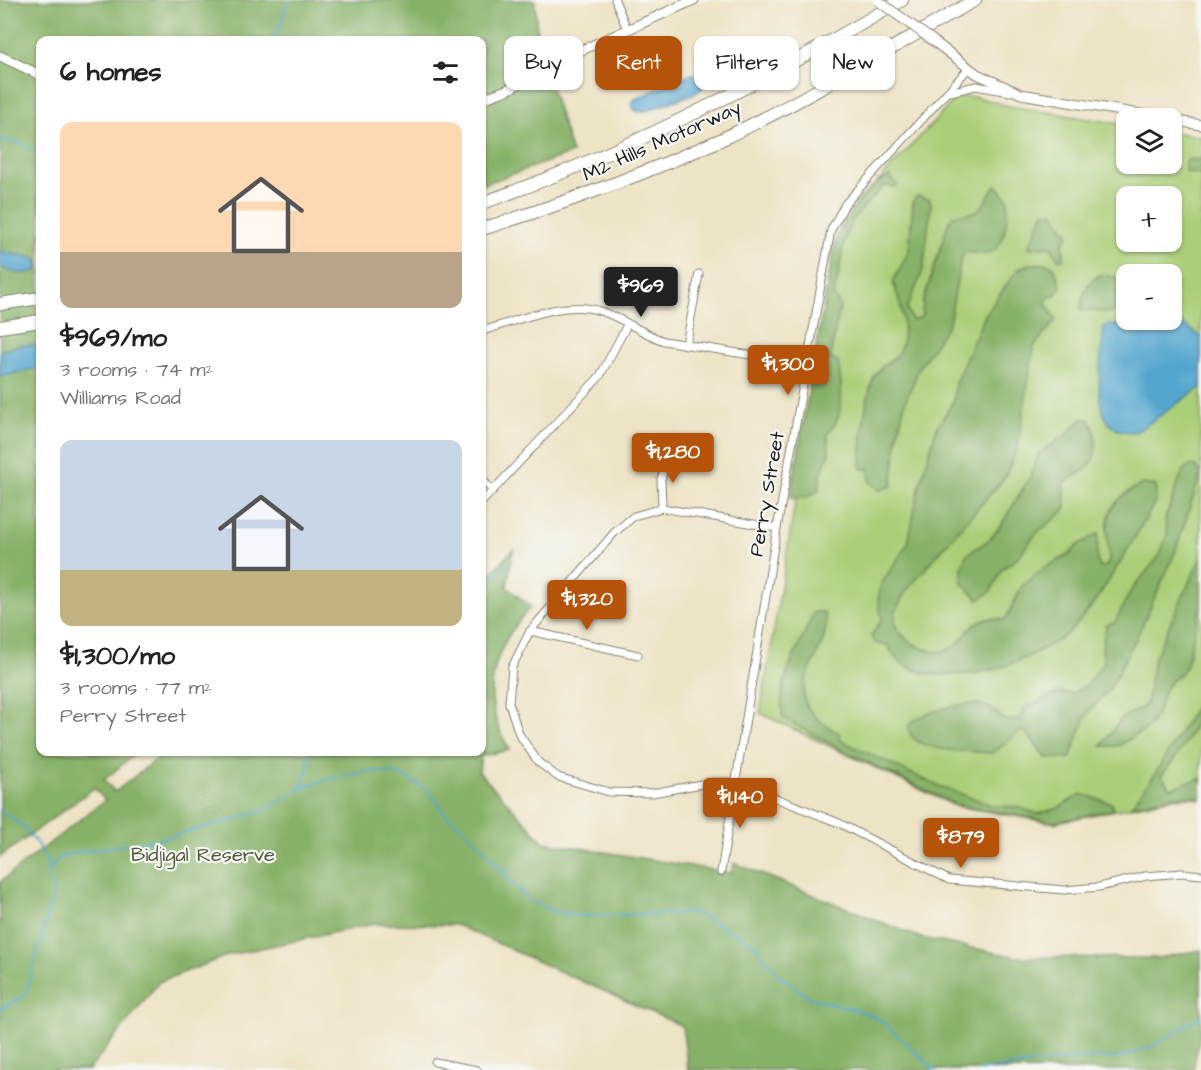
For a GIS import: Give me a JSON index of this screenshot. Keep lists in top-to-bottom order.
{
  "streets": {
    "highway": ["M2 Hills Motorway"],
    "street": ["Perry Street"]
  },
  "parks": ["Bidjigal Reserve"],
  "page": {
    "chip": [
      "Buy",
      "Rent",
      "Filters",
      "New"
    ],
    "heading": "6 homes",
    "map_buttons": ["+", "−"],
    "list": [
      {
        "name": "$969/mo",
        "note": "3 rooms · 74 m² · Williams Road"
      },
      {
        "name": "$1,300/mo",
        "note": "3 rooms · 77 m² · Perry Street"
      }
    ],
    "price": [
      "$969",
      "$1,300",
      "$1,280",
      "$1,320",
      "$1,140",
      "$879"
    ]
  }
}
